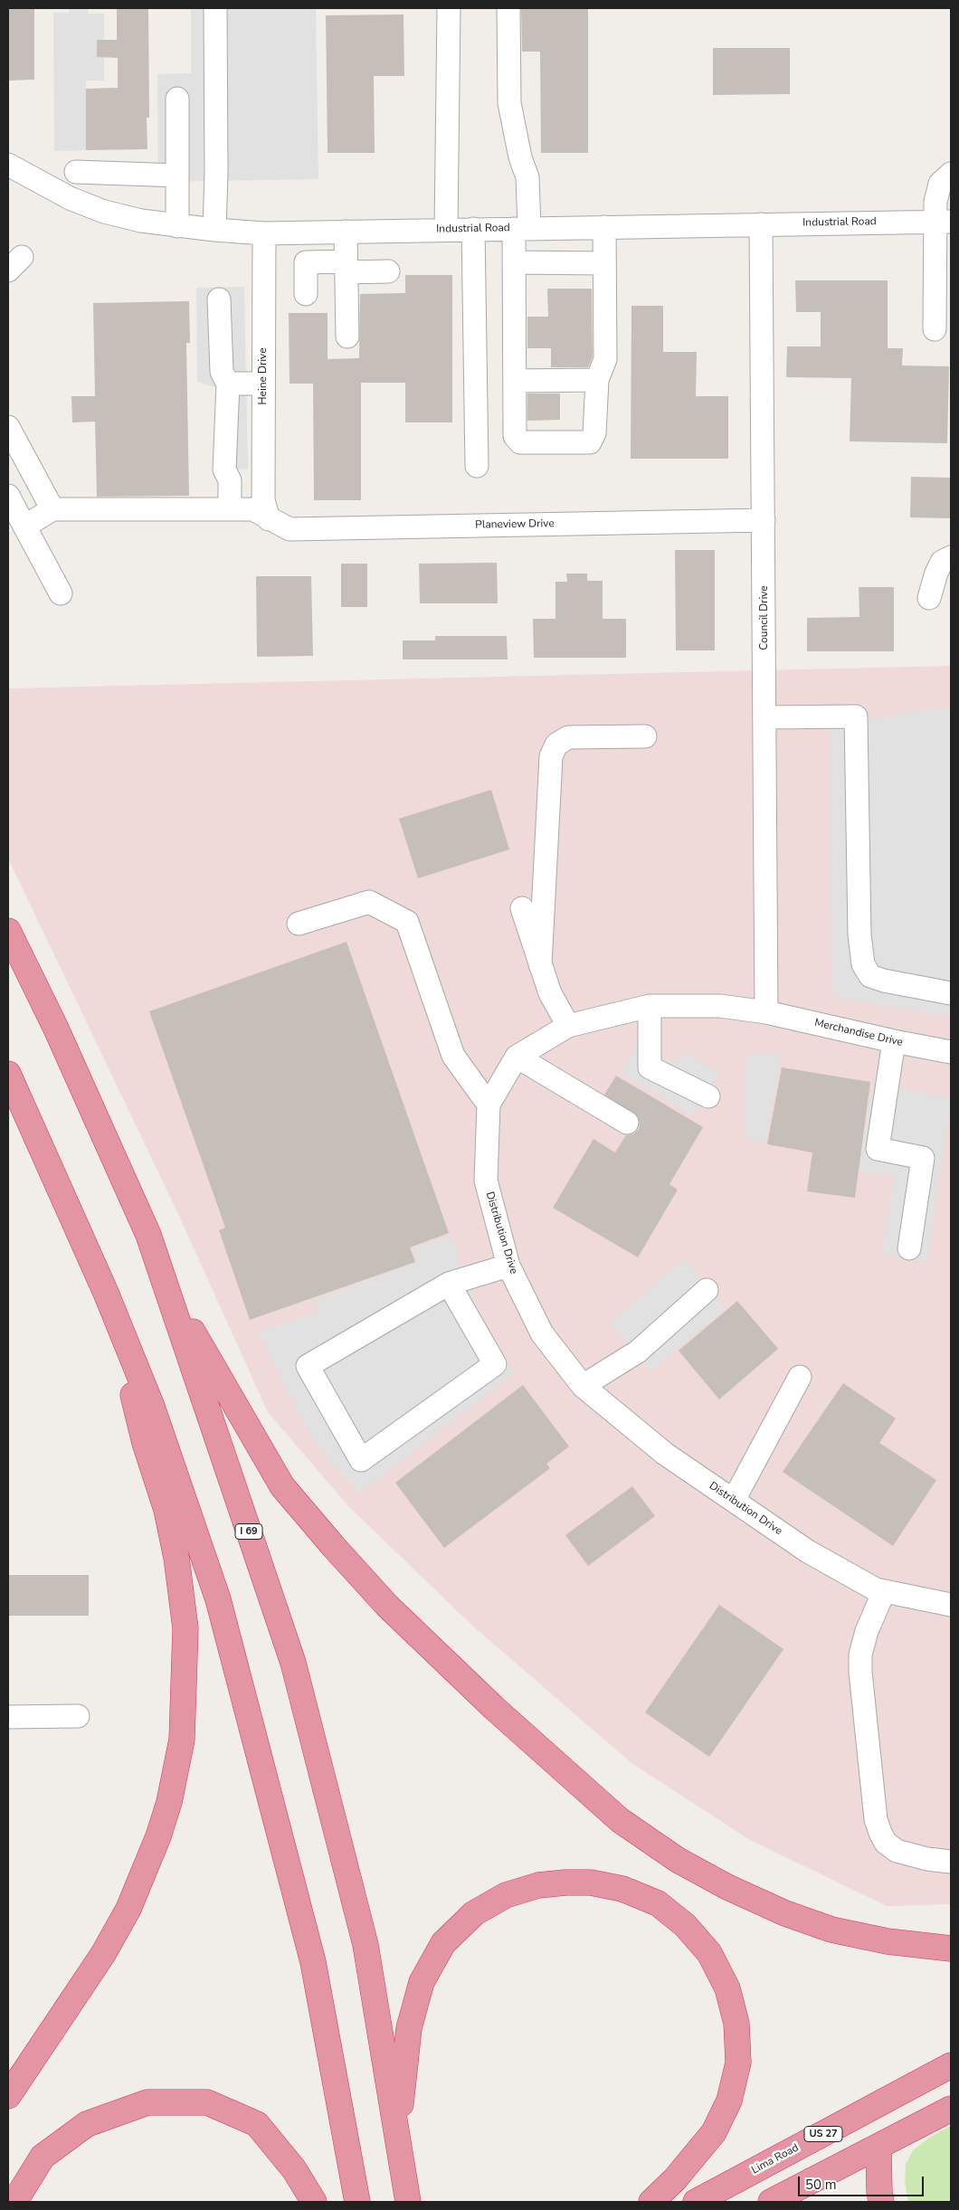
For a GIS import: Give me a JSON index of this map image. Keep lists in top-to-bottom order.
{
  "streets": {
    "highway": ["I 69", "US 27", "Lima Road"],
    "street": [
      "Industrial Road",
      "Heine Drive",
      "Planeview Drive",
      "Council Drive",
      "Merchandise Drive",
      "Distribution Drive"
    ]
  },
  "crossings": [
    ["Industrial Road", "Heine Drive"],
    ["Industrial Road", "Council Drive"],
    ["Heine Drive", "Planeview Drive"],
    ["Planeview Drive", "Council Drive"],
    ["Council Drive", "Merchandise Drive"]
  ],
  "scale_bar": "50 m"
}
